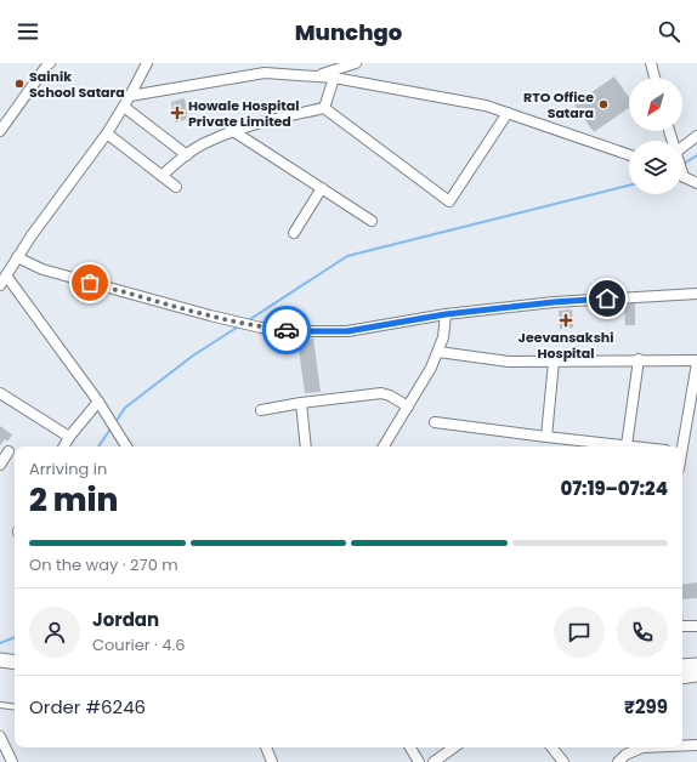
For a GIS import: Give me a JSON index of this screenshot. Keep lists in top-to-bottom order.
{
  "places": {
    "other": ["Sainik School Satara", "RTO Office Satara"],
    "health": ["Howale Hospital Private Limited", "Jeevansakshi Hospital"]
  },
  "north": "bottom left",
  "page": {
    "header": "Munchgo",
    "heading": ["2 min", "Arriving in", "07:19–07:24"],
    "panel": [
      "Jordan",
      "Courier · 4.6",
      "Order #6246",
      "₹299"
    ],
    "bar": "On the way · 270 m"
  }
}
